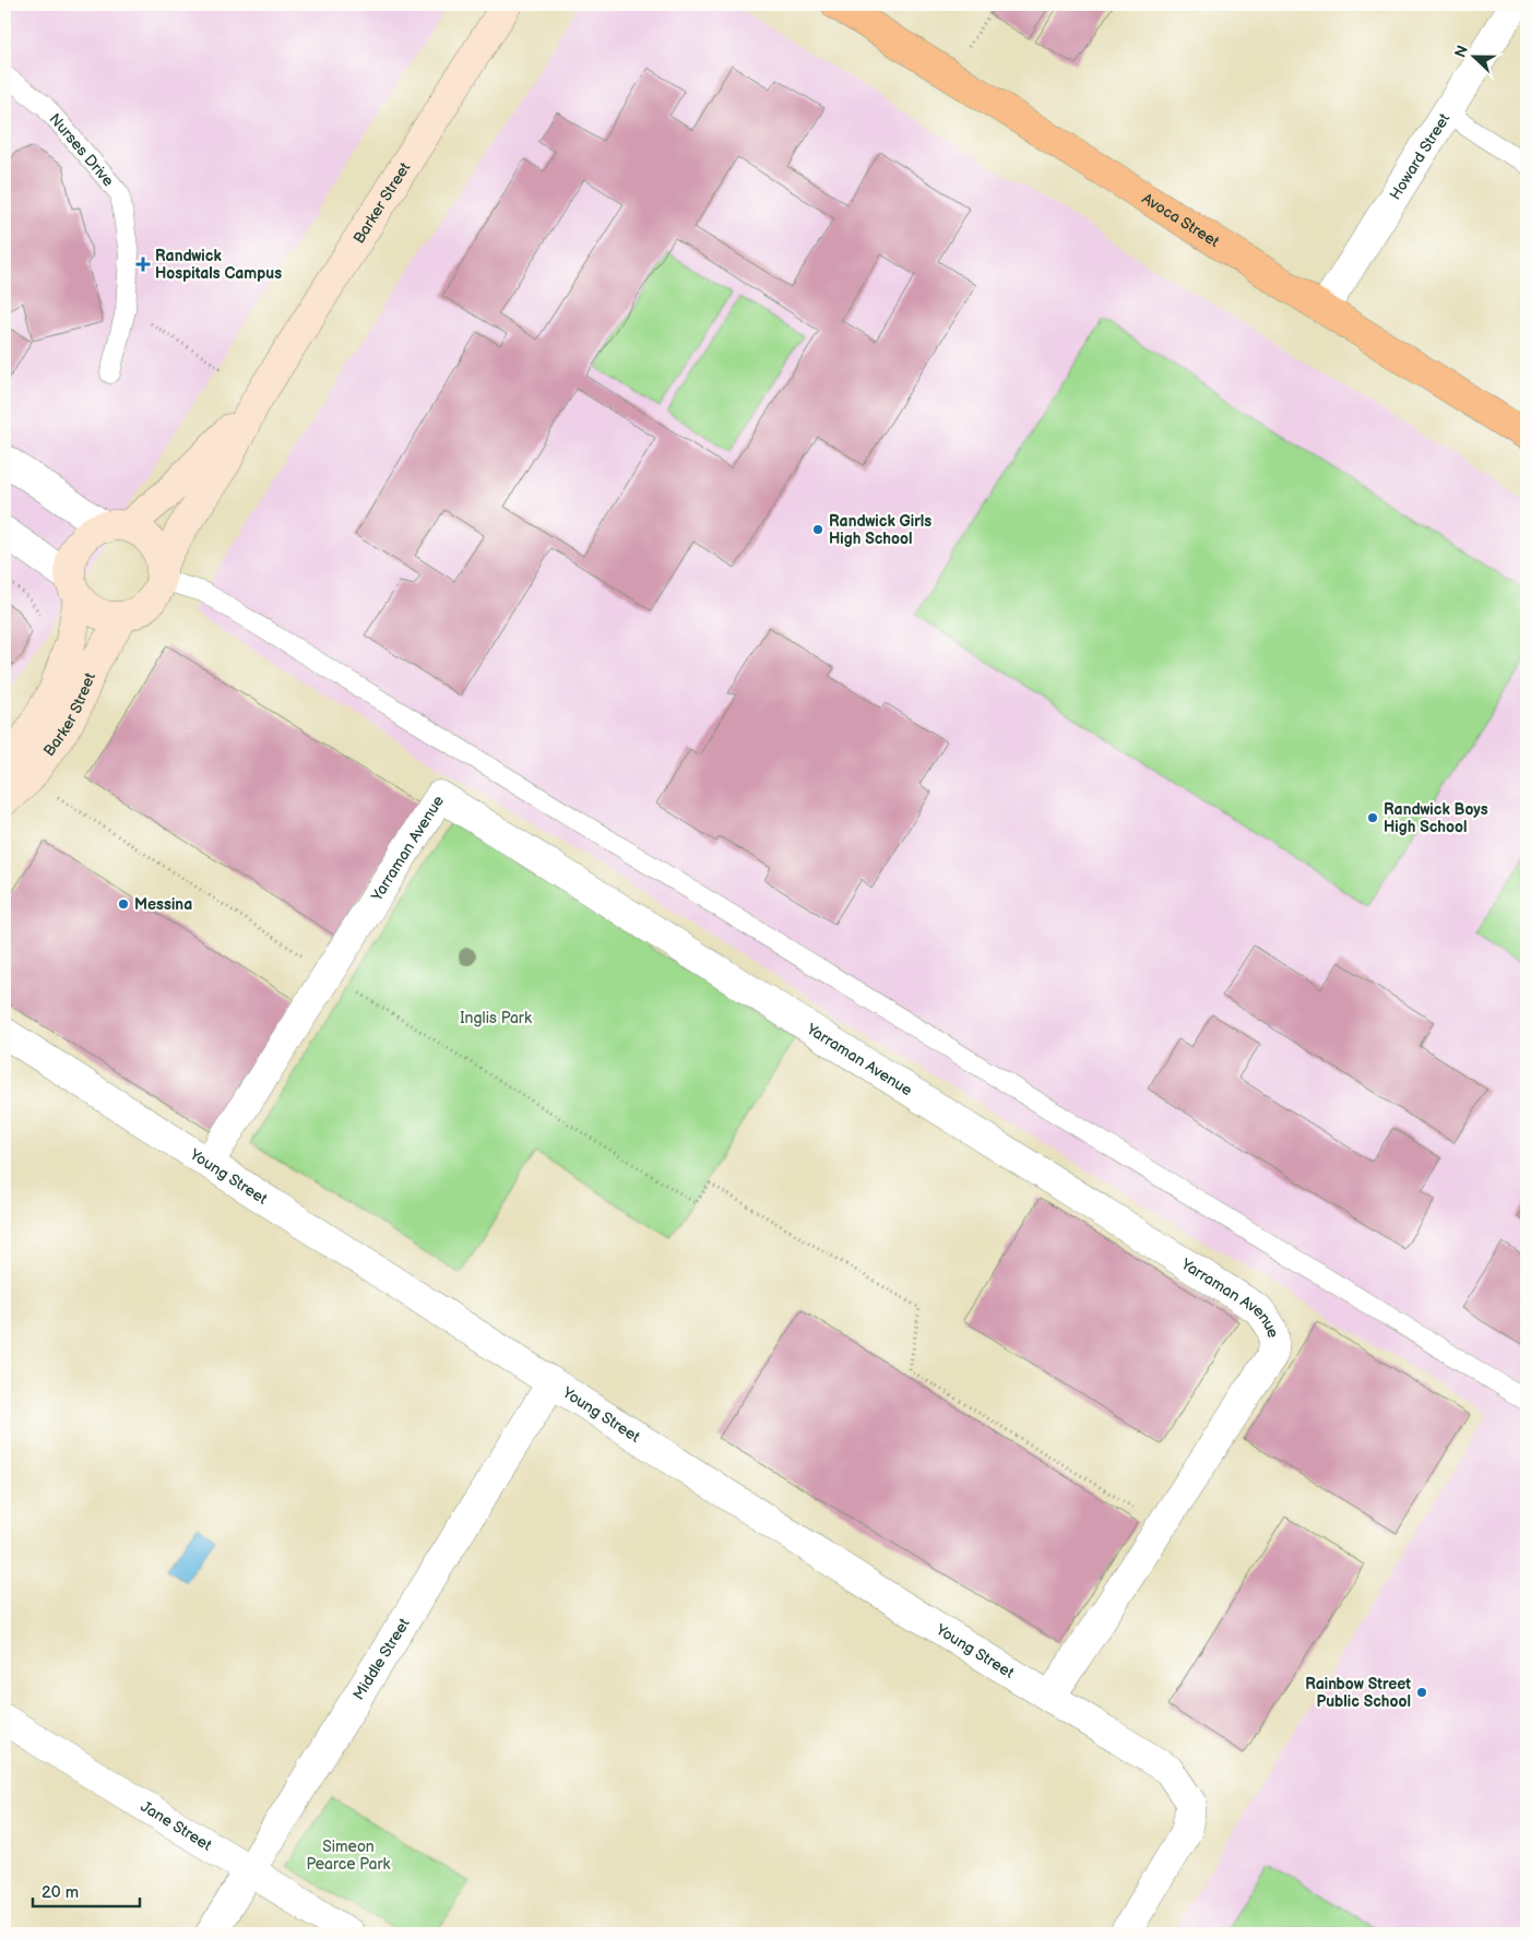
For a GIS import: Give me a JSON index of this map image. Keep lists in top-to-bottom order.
{
  "streets": {
    "main road": ["Barker Street", "Avoca Street"],
    "street": [
      "Howard Street",
      "Yarraman Avenue",
      "Young Street",
      "Middle Street",
      "Jane Street"
    ],
    "lane": ["Nurses Drive"]
  },
  "crossings": [
    ["Howard Street", "Avoca Street"],
    ["Yarraman Avenue", "Young Street"],
    ["Young Street", "Middle Street"],
    ["Middle Street", "Jane Street"]
  ],
  "parks": ["Inglis Park", "Simeon Pearce Park"],
  "places": {
    "health": ["Randwick Hospitals Campus"],
    "other": [
      "Randwick Girls High School",
      "Randwick Boys High School",
      "Messina",
      "Rainbow Street Public School"
    ]
  },
  "scale_bar": "20 m",
  "north": "left"
}
